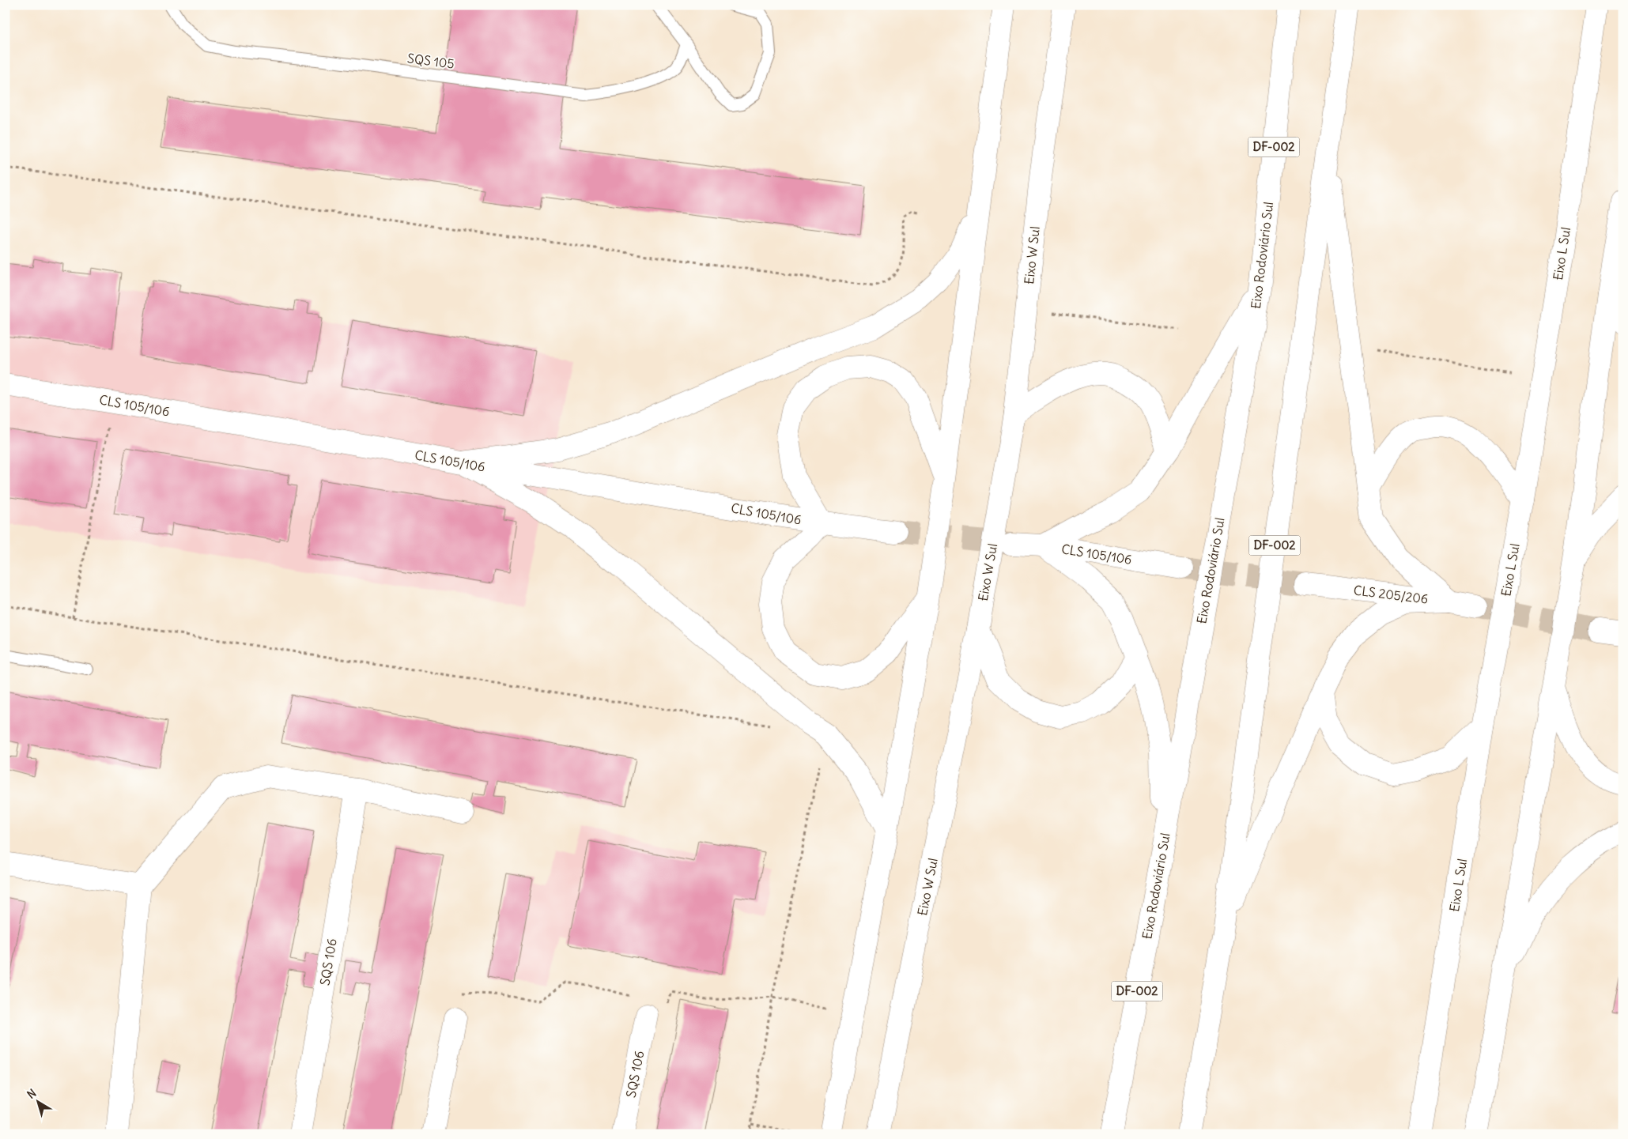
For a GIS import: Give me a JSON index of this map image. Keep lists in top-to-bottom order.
{
  "streets": {
    "main road": [
      "DF-002",
      "Eixo L Sul",
      "Eixo W Sul",
      "Eixo Rodoviário Sul",
      "CLS 105/106",
      "CLS 205/206",
      "SQS 106"
    ],
    "lane": ["SQS 105"]
  },
  "north": "top left"
}
